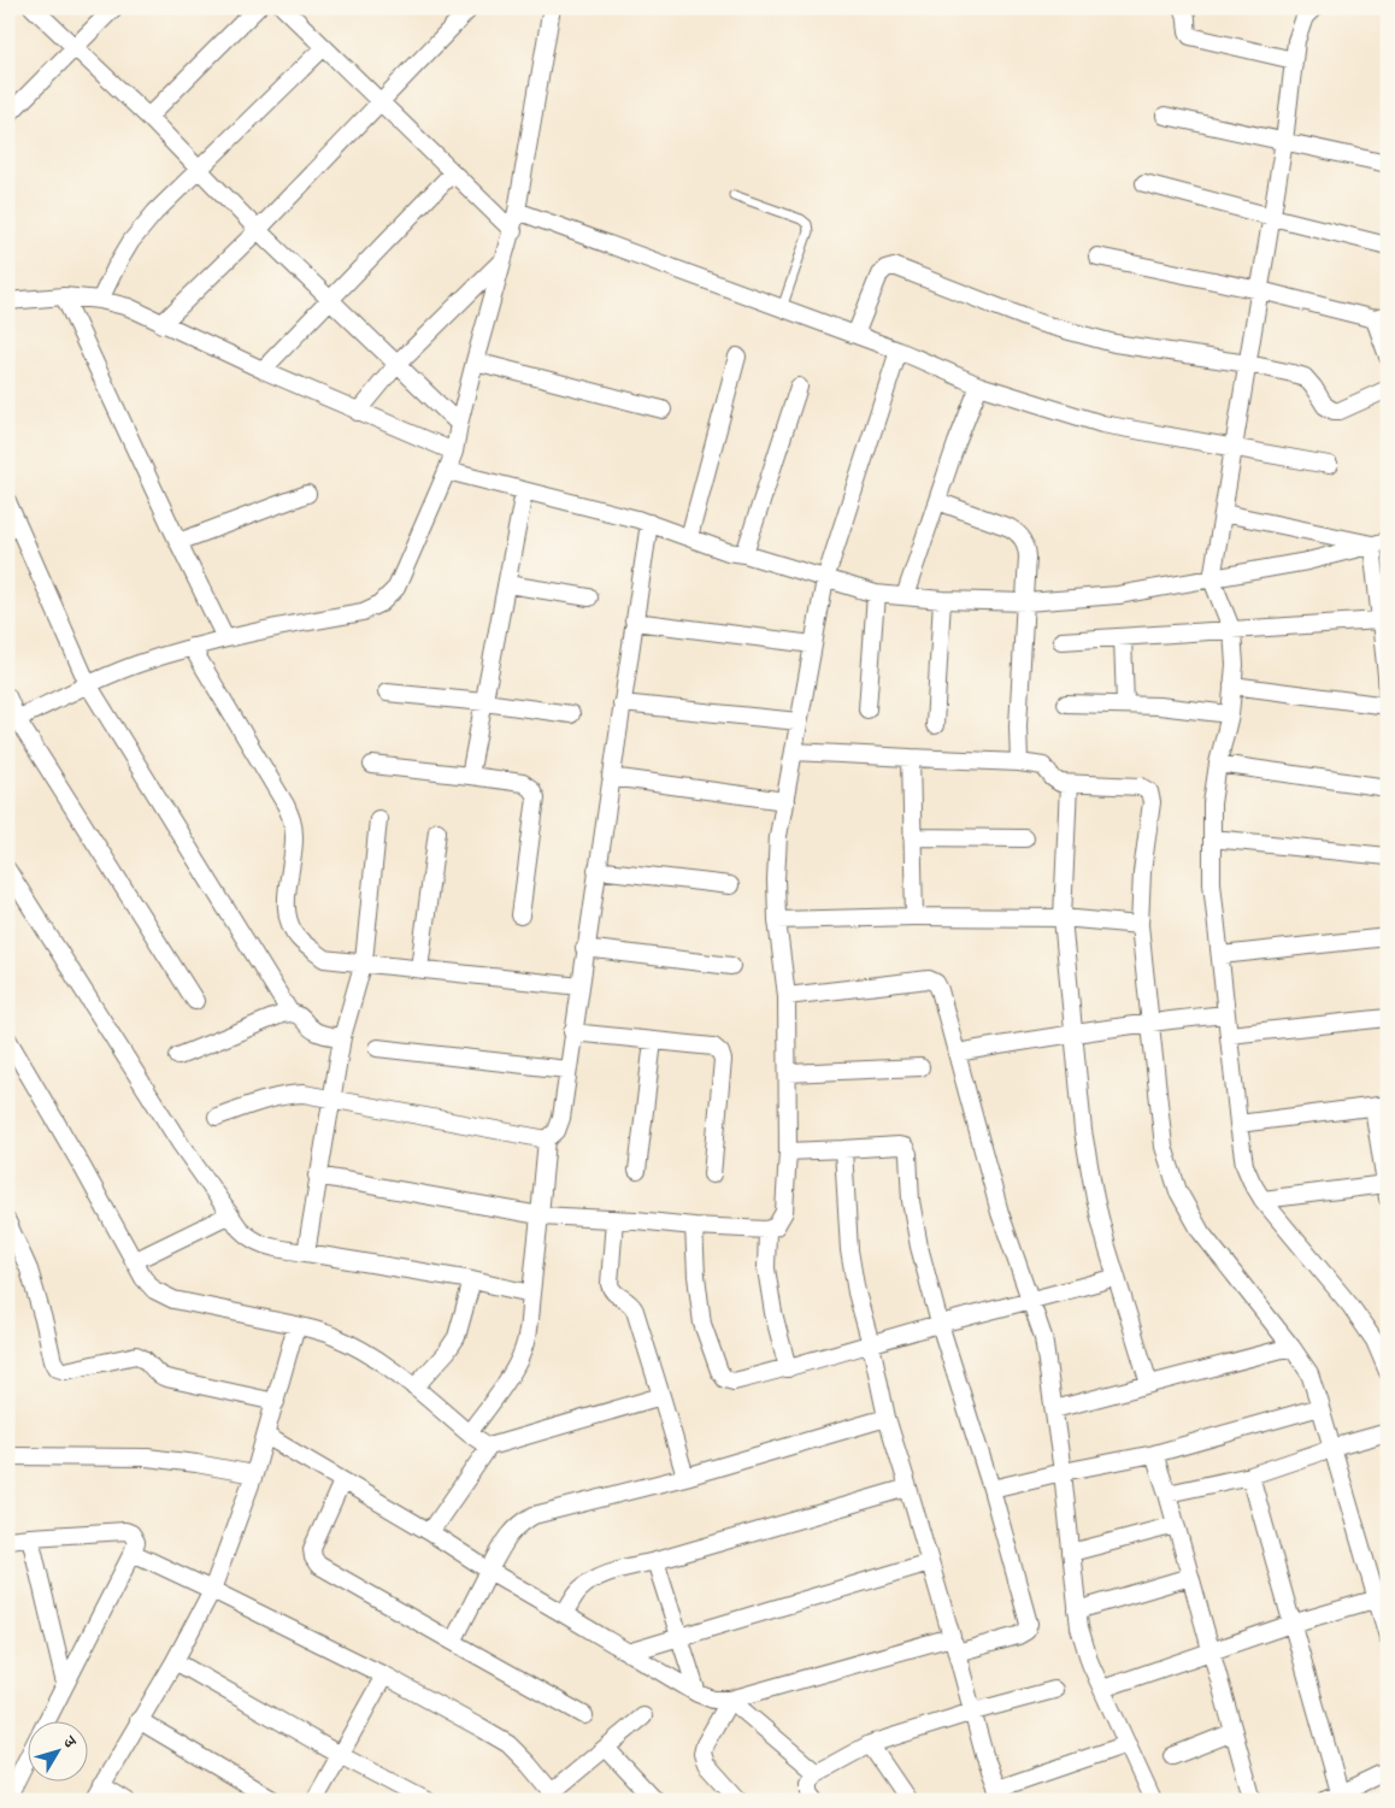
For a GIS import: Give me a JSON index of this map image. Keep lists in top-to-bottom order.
{
  "north": "top right"
}
